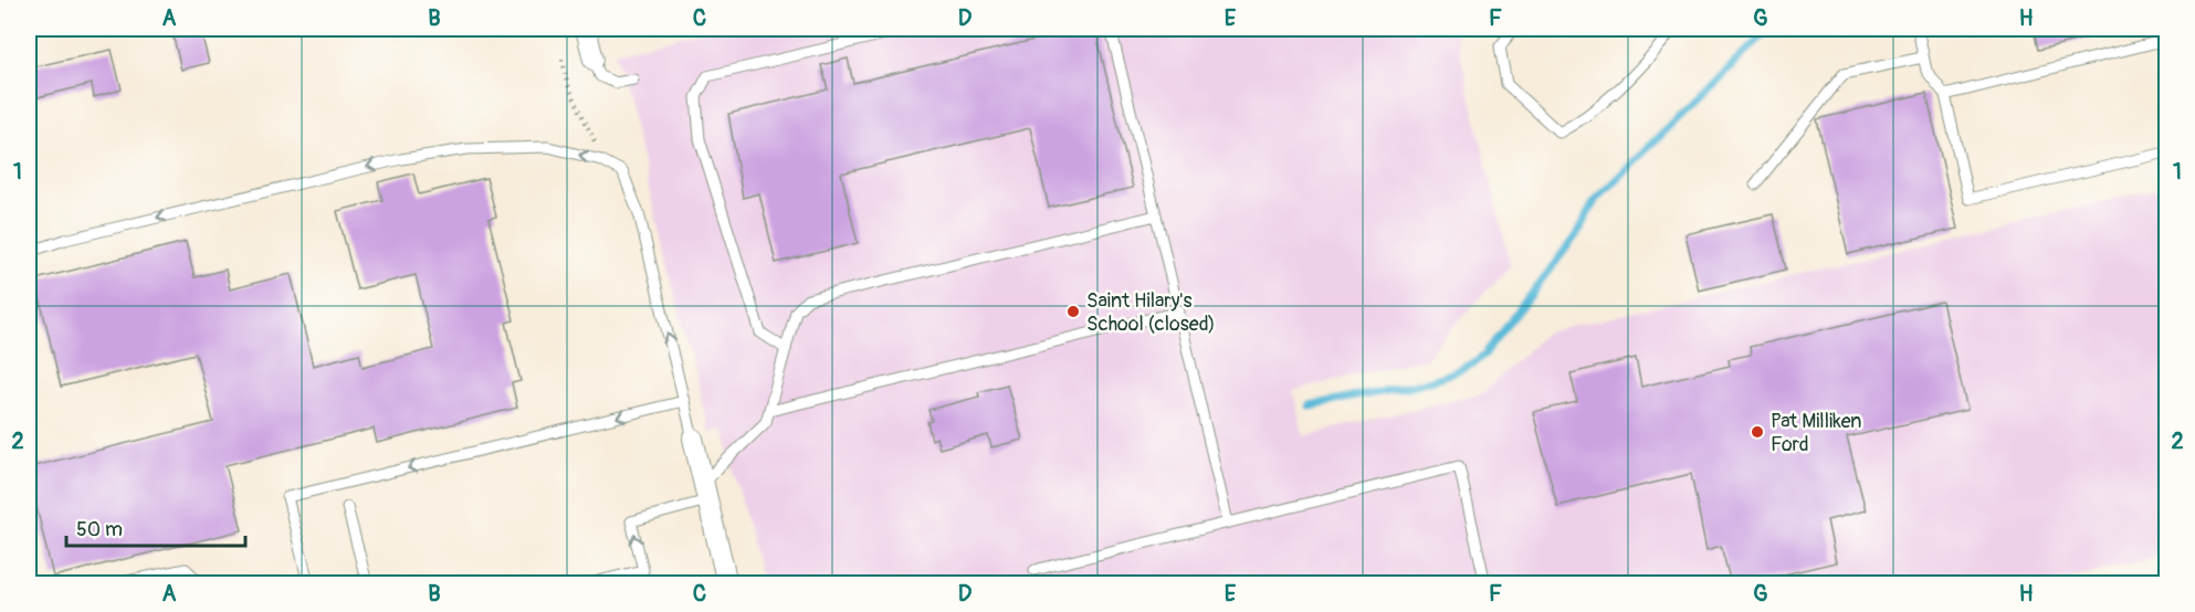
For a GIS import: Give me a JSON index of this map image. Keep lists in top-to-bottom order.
{
  "places": ["Saint Hilary's School (closed)", "Pat Milliken Ford"],
  "scale_bar": "50 m",
  "grid": {
    "columns": [
      "A",
      "B",
      "C",
      "D",
      "E",
      "F",
      "G",
      "H"
    ],
    "rows": ["1", "2"]
  }
}
